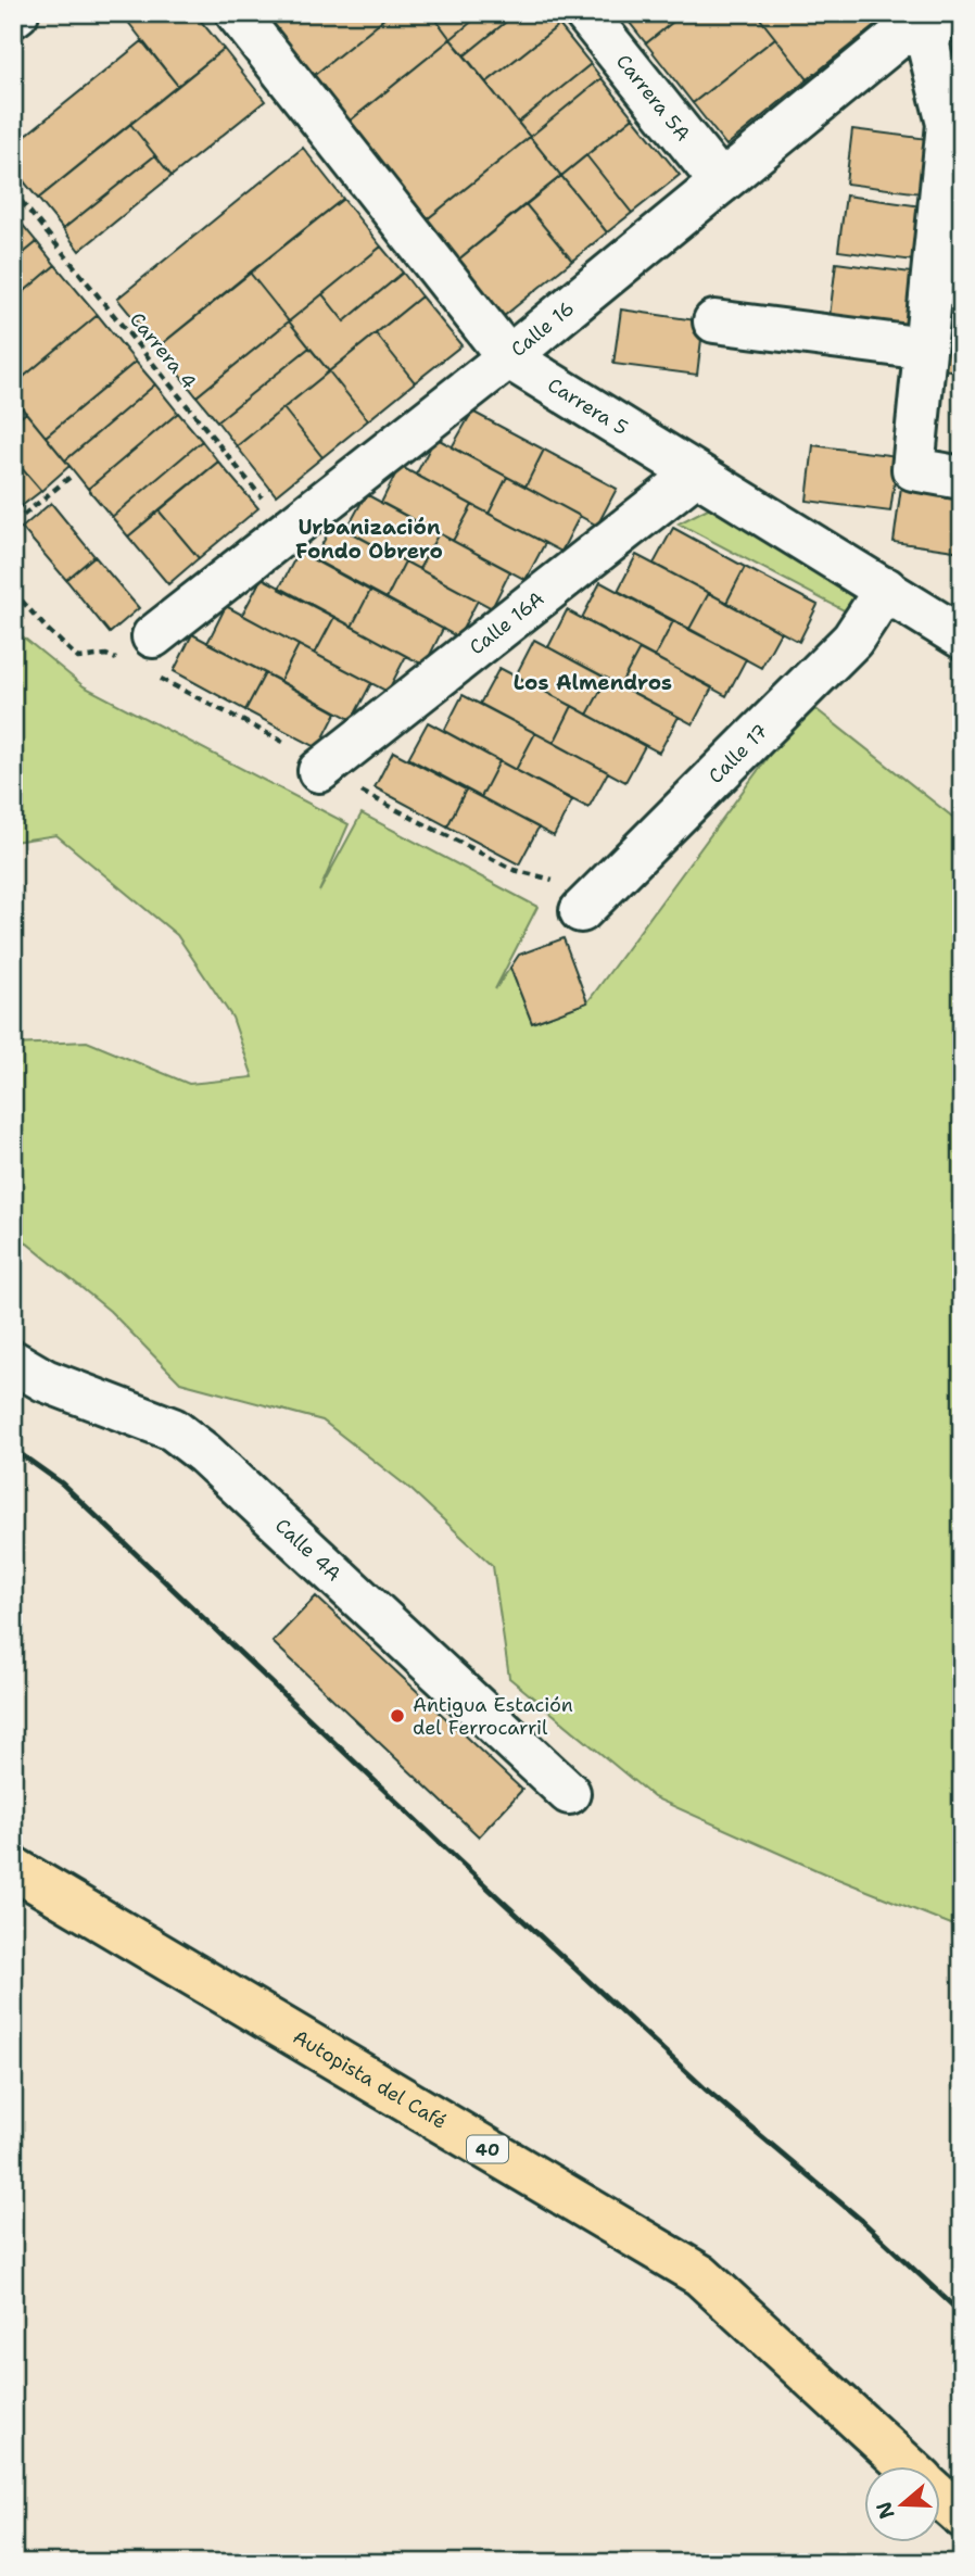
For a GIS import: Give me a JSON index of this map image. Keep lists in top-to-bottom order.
{
  "streets": {
    "highway": ["Autopista del Café", "40"],
    "street": [
      "Carrera 5A",
      "Calle 16",
      "Carrera 5",
      "Calle 16A",
      "Calle 17",
      "Calle 4A"
    ],
    "path": ["Carrera 4"]
  },
  "crossings": [
    ["Carrera 5A", "Calle 16"],
    ["Calle 16", "Carrera 4"],
    ["Calle 16", "Carrera 5"],
    ["Carrera 5", "Calle 16A"],
    ["Carrera 5", "Calle 17"]
  ],
  "districts": ["Urbanización Fondo Obrero", "Los Almendros"],
  "places": ["Antigua Estación del Ferrocarril"],
  "north": "left"
}
